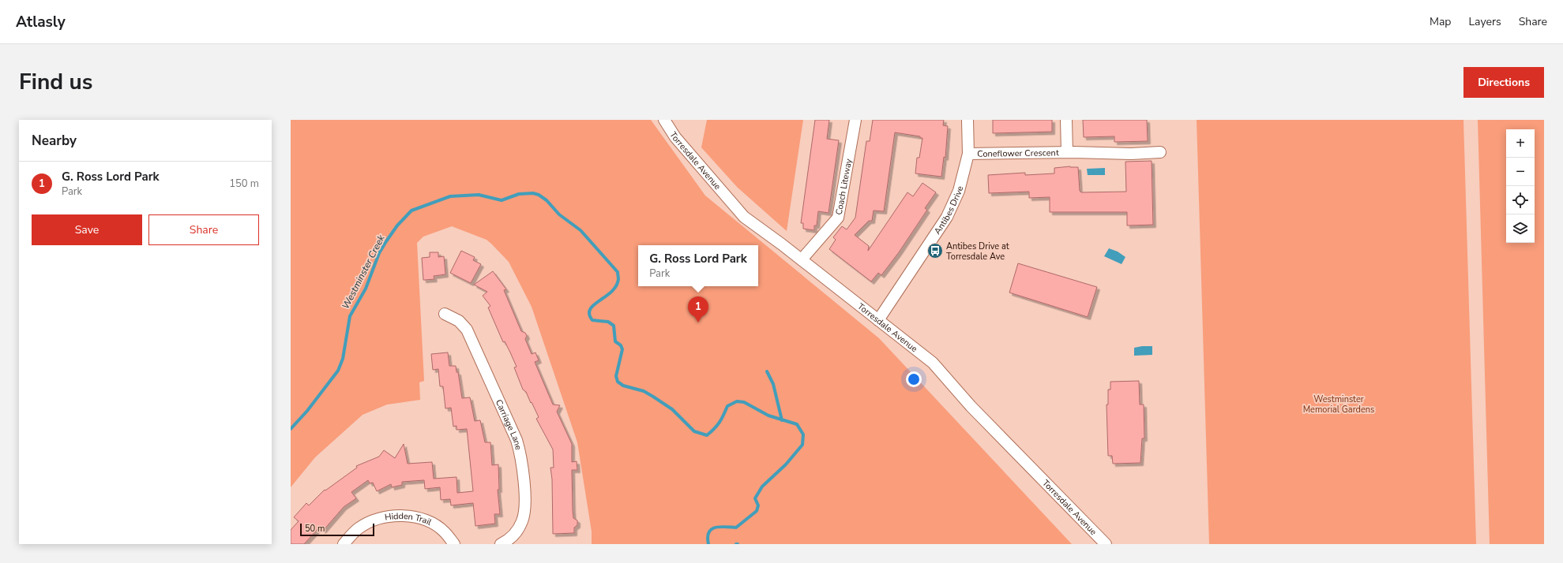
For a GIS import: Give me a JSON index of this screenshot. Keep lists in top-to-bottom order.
{
  "streets": {
    "street": [
      "Coneflower Crescent",
      "Torresdale Avenue",
      "Coach Liteway",
      "Antibes Drive",
      "Carriage Lane",
      "Hidden Trail"
    ]
  },
  "crossings": [
    ["Coneflower Crescent", "Antibes Drive"],
    ["Torresdale Avenue", "Coach Liteway"],
    ["Torresdale Avenue", "Antibes Drive"]
  ],
  "water": ["Westminster Creek"],
  "parks": ["Westminster Memorial Gardens"],
  "places": {
    "bus stop": ["Antibes Drive at Torresdale Ave"]
  },
  "scale_bar": "50 m",
  "page": {
    "header": "Atlasly",
    "nav": ["Map", "Layers", "Share"],
    "title": "Find us",
    "buttons": [
      "Directions",
      ["Save", "Share"]
    ],
    "heading": "Nearby",
    "map_buttons": ["+", "−"],
    "list": [
      {
        "mark": "1",
        "name": "G. Ross Lord Park",
        "note": "Park",
        "value": "150 m"
      }
    ],
    "popup": ["G. Ross Lord Park", "Park"],
    "pins": "1",
    "scale": "50 m"
  }
}
